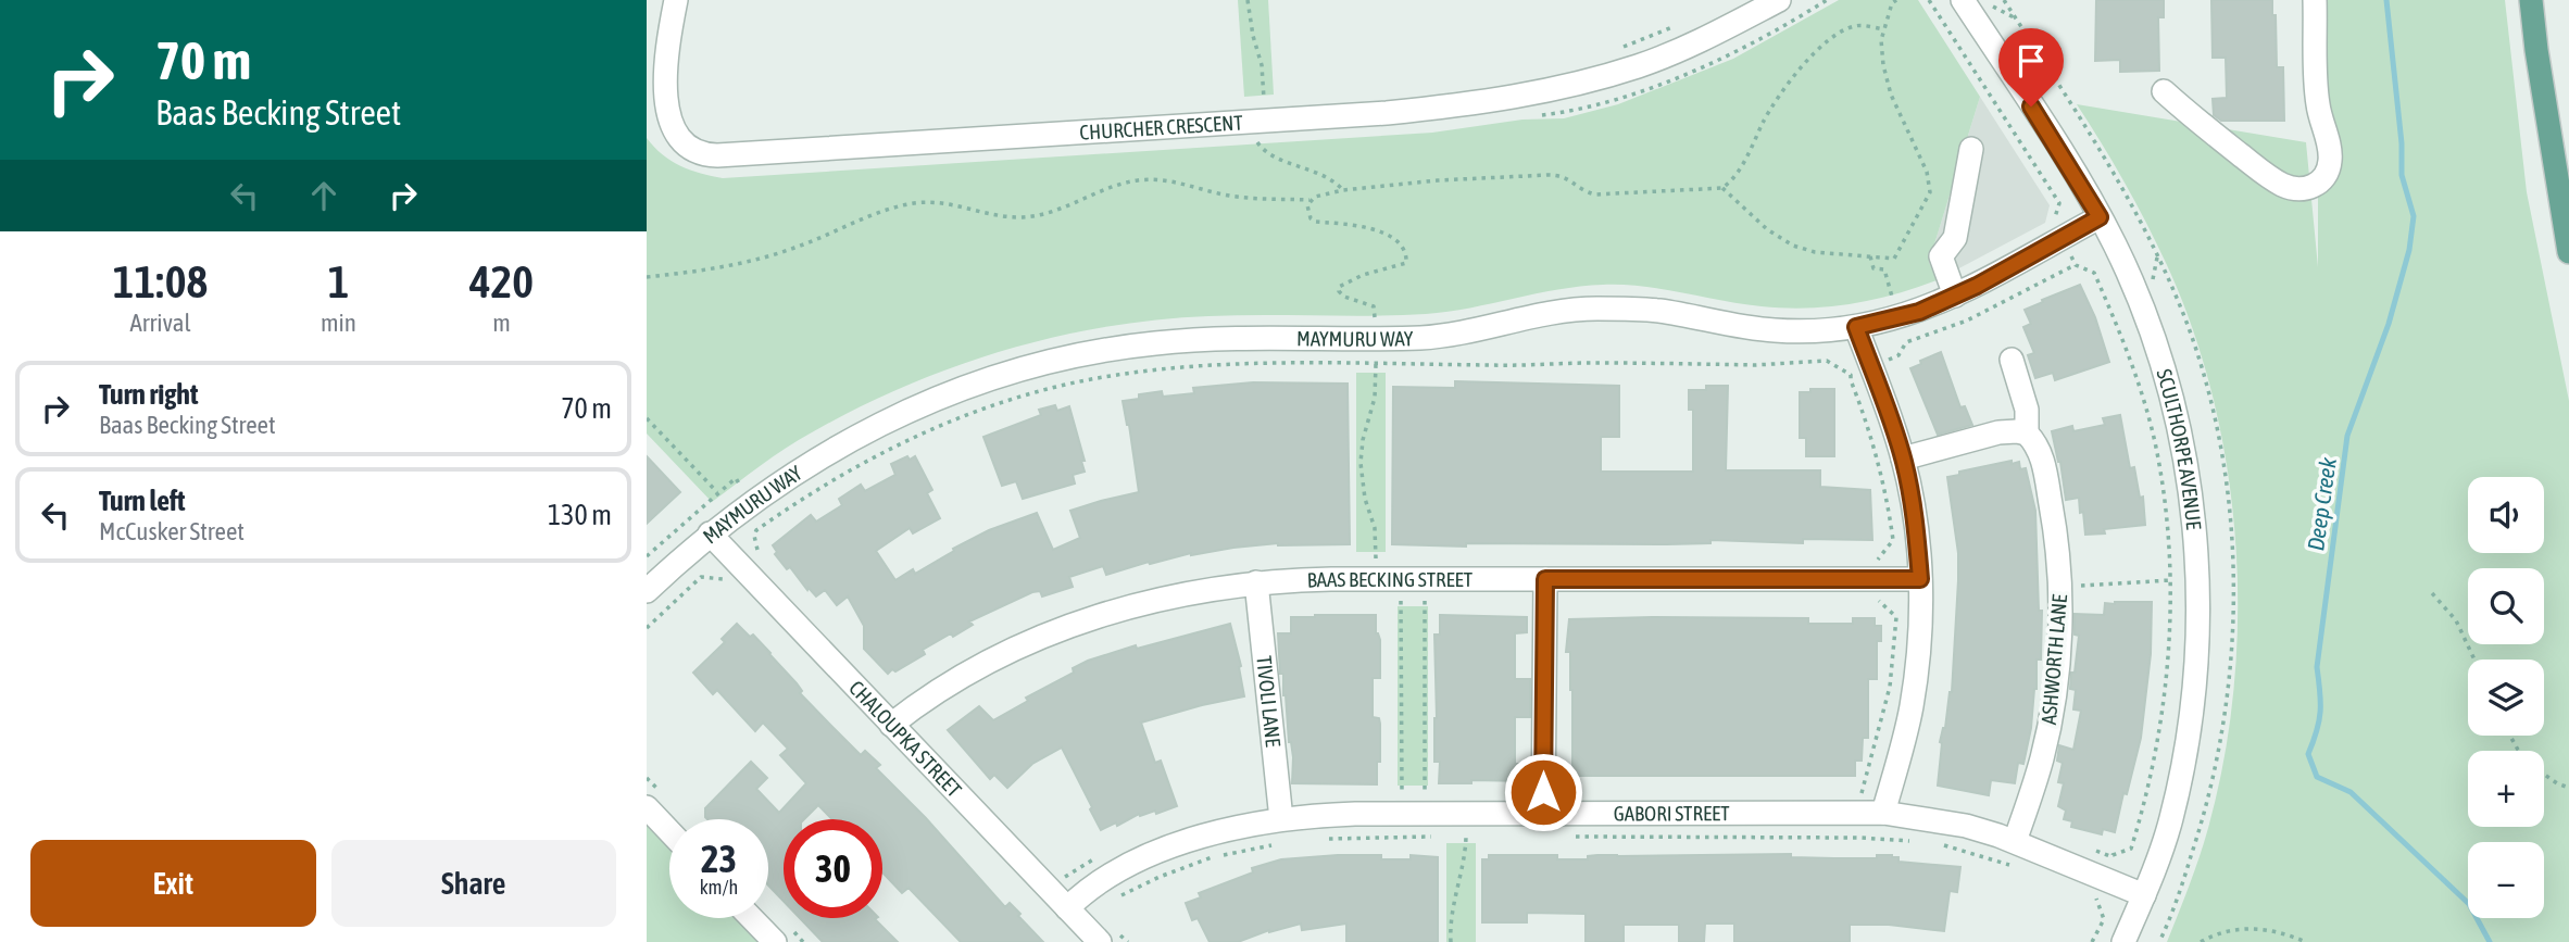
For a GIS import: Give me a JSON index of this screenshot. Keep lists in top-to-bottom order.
{
  "streets": {
    "street": [
      "CHURCHER CRESCENT",
      "MAYMURU WAY",
      "SCULTHORPE AVENUE",
      "BAAS BECKING STREET",
      "ASHWORTH LANE",
      "TIVOLI LANE",
      "CHALOUPKA STREET",
      "GABORI STREET"
    ]
  },
  "crossings": [
    ["MAYMURU WAY", "SCULTHORPE AVENUE"],
    ["MAYMURU WAY", "CHALOUPKA STREET"],
    ["SCULTHORPE AVENUE", "GABORI STREET"],
    ["BAAS BECKING STREET", "TIVOLI LANE"],
    ["BAAS BECKING STREET", "CHALOUPKA STREET"],
    ["ASHWORTH LANE", "GABORI STREET"],
    ["TIVOLI LANE", "GABORI STREET"],
    ["CHALOUPKA STREET", "GABORI STREET"]
  ],
  "water": ["Deep Creek"],
  "page": {
    "turn": ["70 m", "Baas Becking Street"],
    "eta": [
      "11:08",
      "Arrival",
      "1",
      "min",
      "420",
      "m"
    ],
    "list": [
      {
        "name": "Turn right",
        "note": "Baas Becking Street",
        "value": "70 m"
      },
      {
        "name": "Turn left",
        "note": "McCusker Street",
        "value": "130 m"
      }
    ],
    "map_buttons": ["+", "−"],
    "speed": "23 km/h",
    "limit": "30",
    "buttons": ["Exit", "Share"]
  }
}
